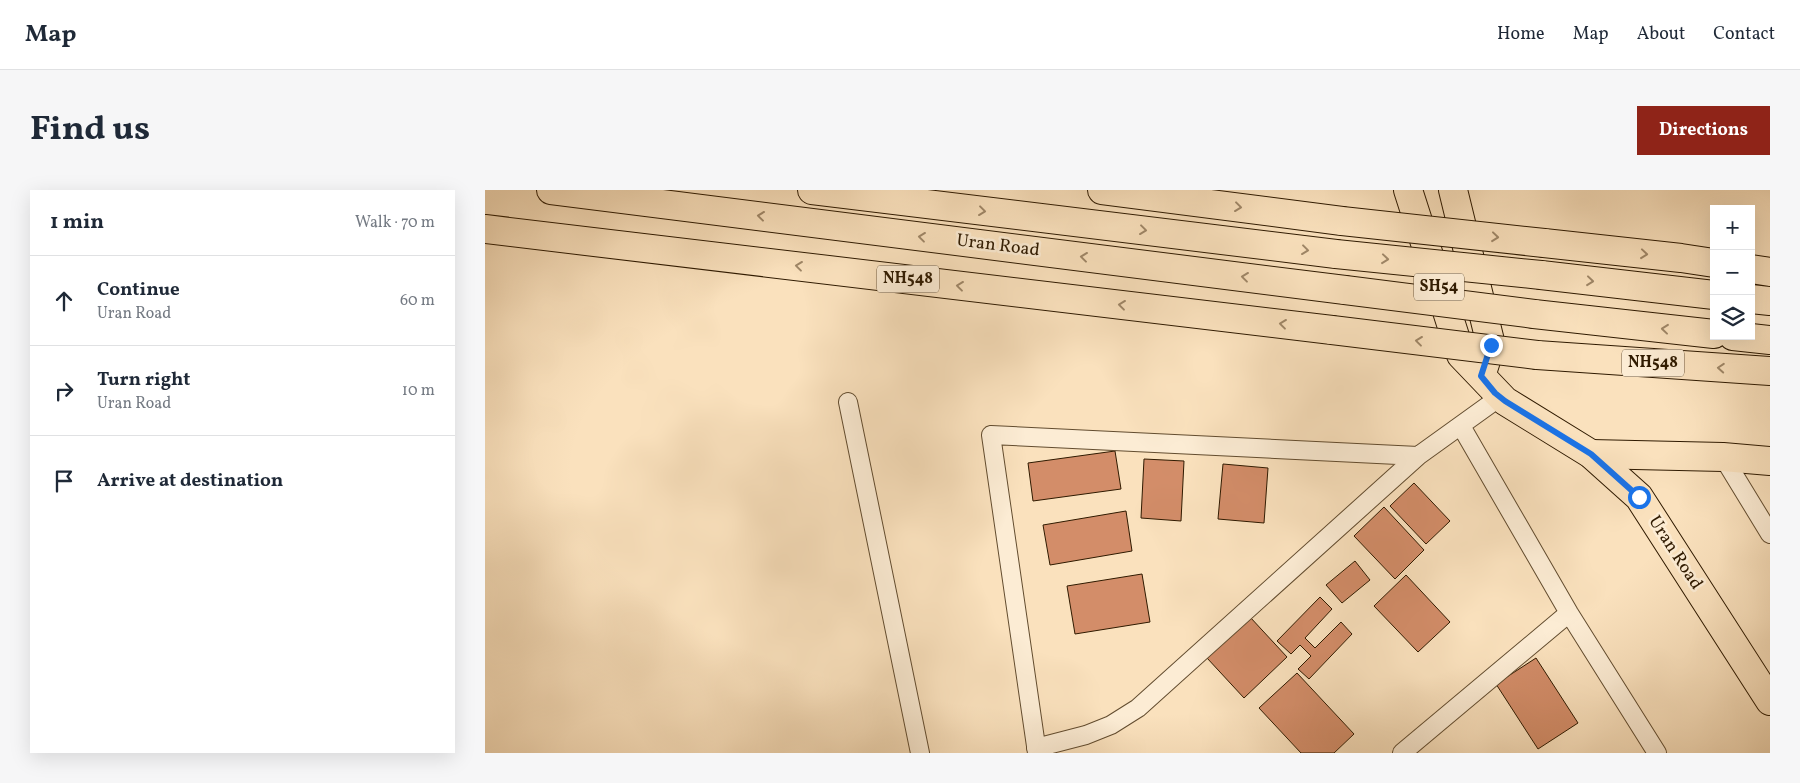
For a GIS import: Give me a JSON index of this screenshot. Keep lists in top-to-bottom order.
{
  "streets": {
    "main road": ["Uran Road", "NH548", "SH54"]
  },
  "page": {
    "header": "Map",
    "nav": [
      "Home",
      "Map",
      "About",
      "Contact"
    ],
    "title": "Find us",
    "buttons": "Directions",
    "heading": ["1 min", "Walk · 70 m"],
    "map_buttons": ["+", "−"],
    "list": [
      ["Continue", "Uran Road", "60 m"],
      ["Turn right", "Uran Road", "10 m"],
      "Arrive at destination"
    ]
  }
}
